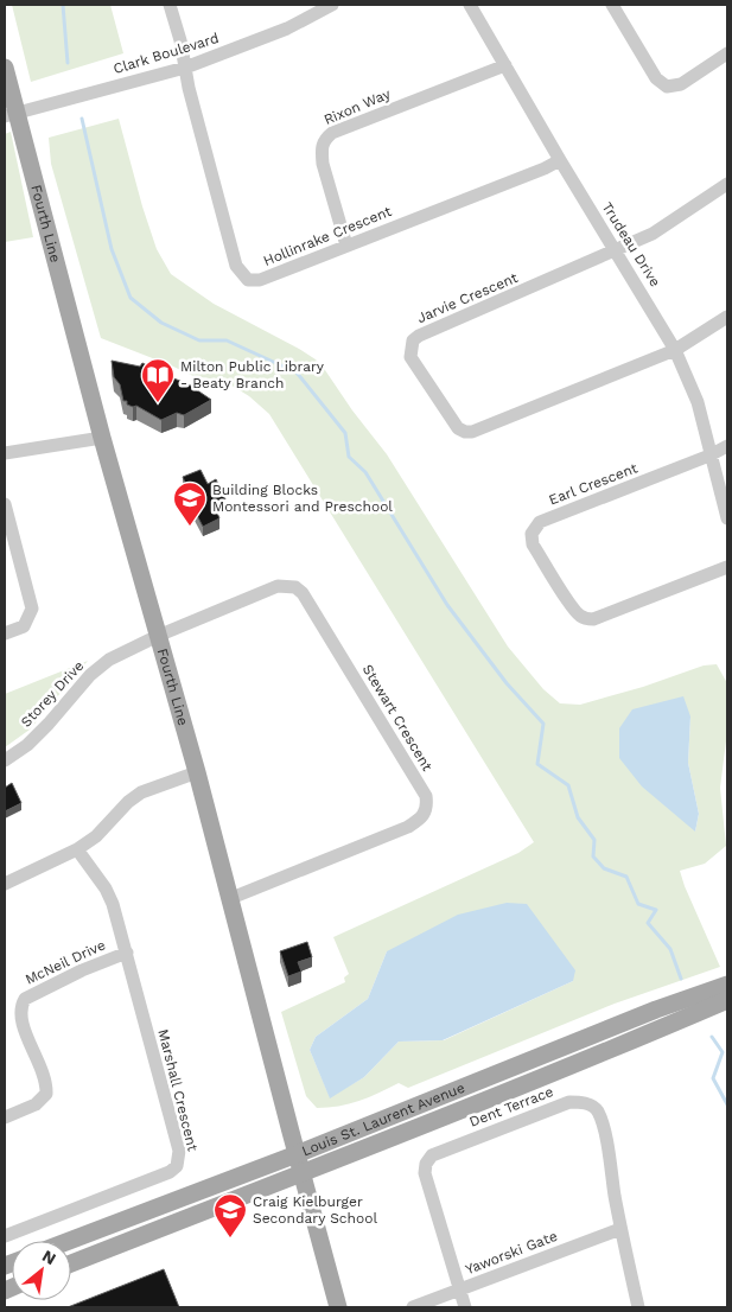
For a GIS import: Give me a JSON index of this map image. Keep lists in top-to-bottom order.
{
  "streets": {
    "main road": ["Fourth Line", "Louis St. Laurent Avenue"],
    "street": [
      "Clark Boulevard",
      "Rixon Way",
      "Hollinrake Crescent",
      "Trudeau Drive",
      "Jarvie Crescent",
      "Earl Crescent",
      "Storey Drive",
      "Stewart Crescent",
      "McNeil Drive",
      "Marshall Crescent",
      "Dent Terrace",
      "Yaworski Gate"
    ]
  },
  "crossings": [
    ["Clark Boulevard", "Fourth Line"],
    ["Clark Boulevard", "Hollinrake Crescent"],
    ["Rixon Way", "Hollinrake Crescent"],
    ["Rixon Way", "Trudeau Drive"],
    ["Fourth Line", "Storey Drive"],
    ["Fourth Line", "Stewart Crescent"],
    ["Fourth Line", "Louis St. Laurent Avenue"],
    ["Hollinrake Crescent", "Trudeau Drive"],
    ["Trudeau Drive", "Jarvie Crescent"],
    ["Trudeau Drive", "Earl Crescent"],
    ["Storey Drive", "Stewart Crescent"],
    ["McNeil Drive", "Marshall Crescent"],
    ["Dent Terrace", "Yaworski Gate"]
  ],
  "places": {
    "library": ["Milton Public Library - Beaty Branch"],
    "school or university": ["Building Blocks Montessori and Preschool", "Craig Kielburger Secondary School"]
  },
  "north": "top right"
}
